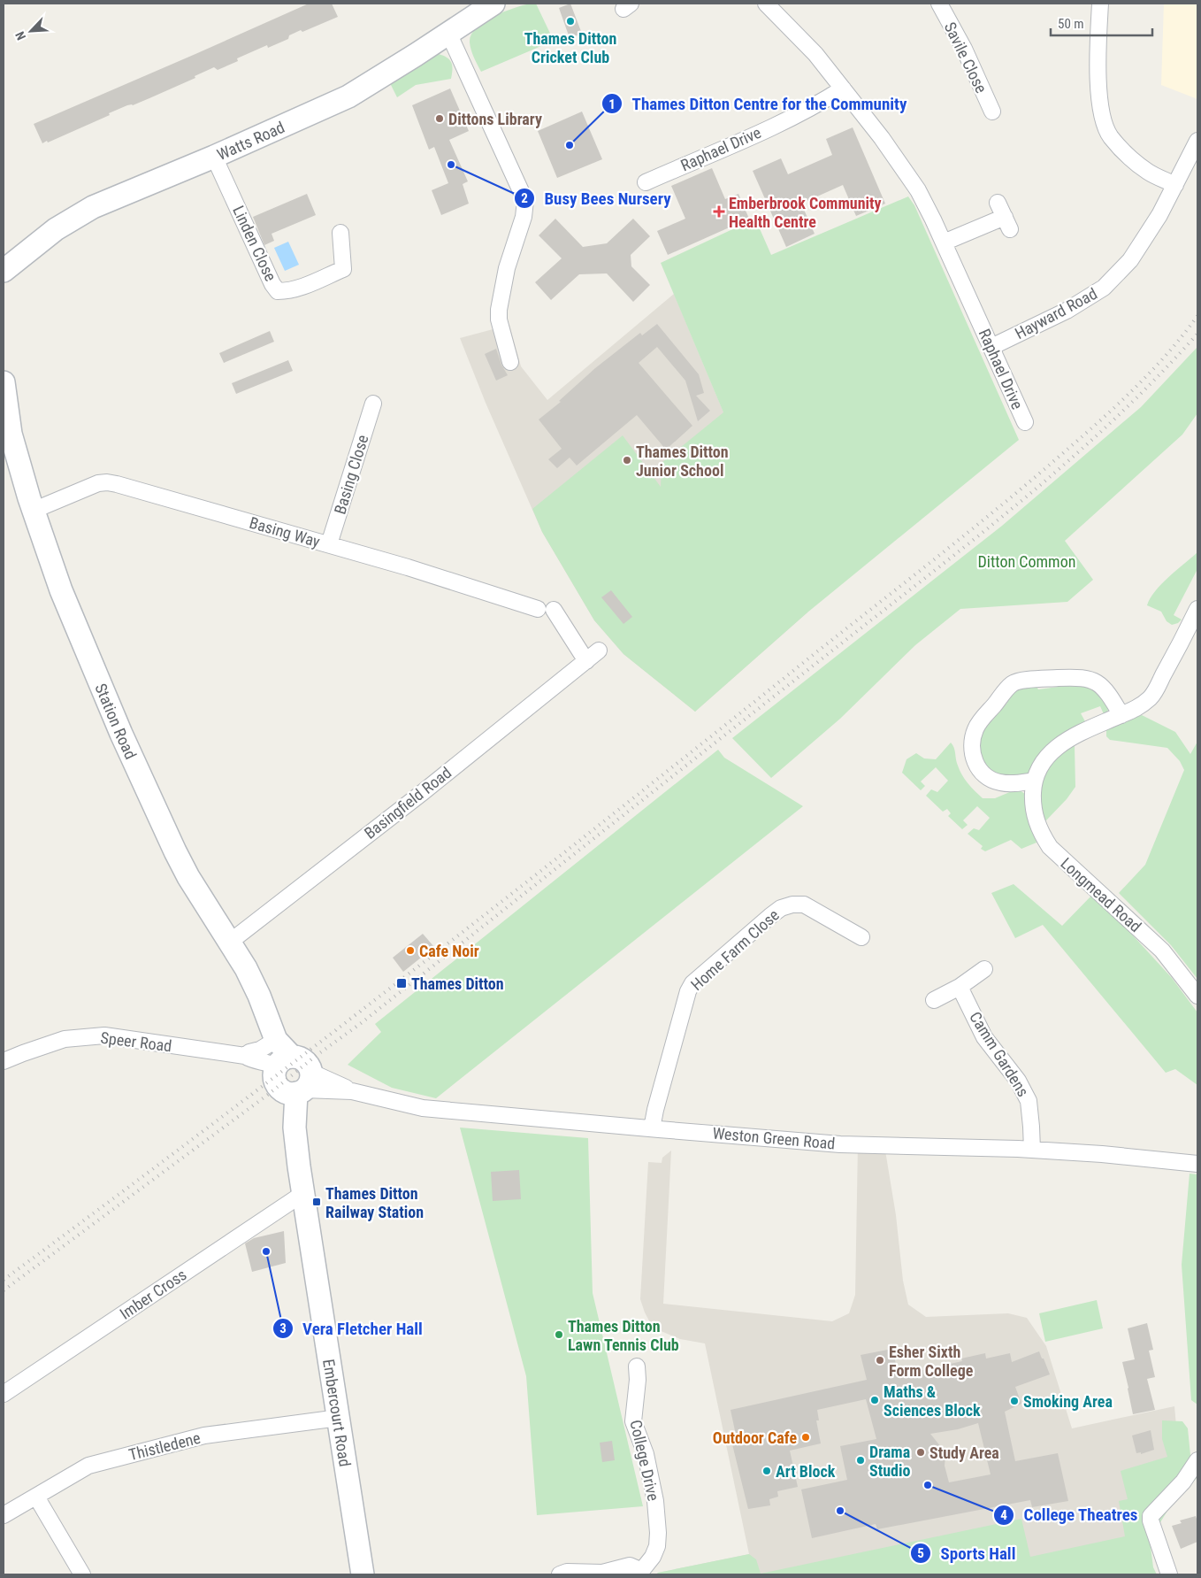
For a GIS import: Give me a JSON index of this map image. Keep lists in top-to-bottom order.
{
  "streets": {
    "main road": ["Watts Road", "Station Road", "Embercourt Road"],
    "street": [
      "Savile Close",
      "Raphael Drive",
      "Linden Close",
      "Hayward Road",
      "Basing Close",
      "Basing Way",
      "Basingfield Road",
      "Longmead Road",
      "Home Farm Close",
      "Speer Road",
      "Camm Gardens",
      "Weston Green Road",
      "Imber Cross",
      "Thistledene",
      "College Drive"
    ]
  },
  "crossings": [
    ["Watts Road", "Linden Close"],
    ["Raphael Drive", "Hayward Road"],
    ["Basing Close", "Basing Way"],
    ["Basing Way", "Station Road"],
    ["Station Road", "Basingfield Road"],
    ["Station Road", "Speer Road"],
    ["Station Road", "Weston Green Road"],
    ["Station Road", "Embercourt Road"],
    ["Home Farm Close", "Weston Green Road"],
    ["Speer Road", "Weston Green Road"],
    ["Speer Road", "Embercourt Road"],
    ["Camm Gardens", "Weston Green Road"],
    ["Weston Green Road", "Embercourt Road"],
    ["Imber Cross", "Embercourt Road"],
    ["Embercourt Road", "Thistledene"]
  ],
  "parks": ["Ditton Common"],
  "places": {
    "other": [
      "Thames Ditton Cricket Club",
      "Dittons Library",
      "Thames Ditton Centre for the Community",
      "Busy Bees Nursery",
      "Thames Ditton Junior School",
      "Cafe Noir",
      "Vera Fletcher Hall",
      "Thames Ditton Lawn Tennis Club",
      "Esher Sixth Form College",
      "Maths & Sciences Block",
      "Smoking Area",
      "Outdoor Cafe",
      "Study Area",
      "Drama Studio",
      "Art Block",
      "College Theatres",
      "Sports Hall"
    ],
    "health": ["Emberbrook Community Health Centre"],
    "transit": ["Thames Ditton", "Thames Ditton Railway Station"]
  },
  "scale_bar": "50 m",
  "north": "bottom left"
}
